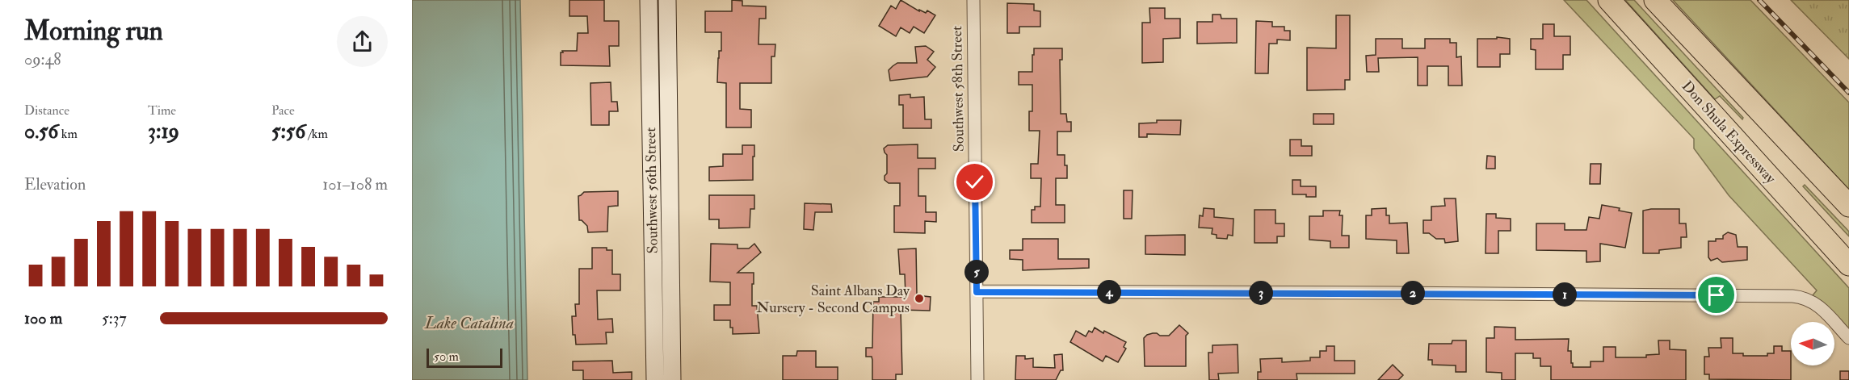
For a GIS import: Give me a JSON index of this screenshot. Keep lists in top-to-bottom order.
{
  "streets": {
    "highway": ["Don Shula Expressway"],
    "main road": ["Southwest 56th Street"],
    "street": ["Southwest 58th Street"]
  },
  "water": ["Lake Catalina"],
  "places": ["Saint Albans Day Nursery - Second Campus"],
  "scale_bar": "50 m",
  "north": "left",
  "page": {
    "heading": ["Morning run", "09:48"],
    "stats": [
      ["Distance", "0.56 km"],
      ["Time", "3:19"],
      ["Pace", "5:56 /km"]
    ],
    "chart": ["Elevation", "101–108 m"],
    "pins": [
      "5",
      "4",
      "2",
      "3",
      "1"
    ],
    "list": [
      {
        "name": "100 m",
        "note": "5:37"
      }
    ],
    "scale": "50 m"
  }
}
